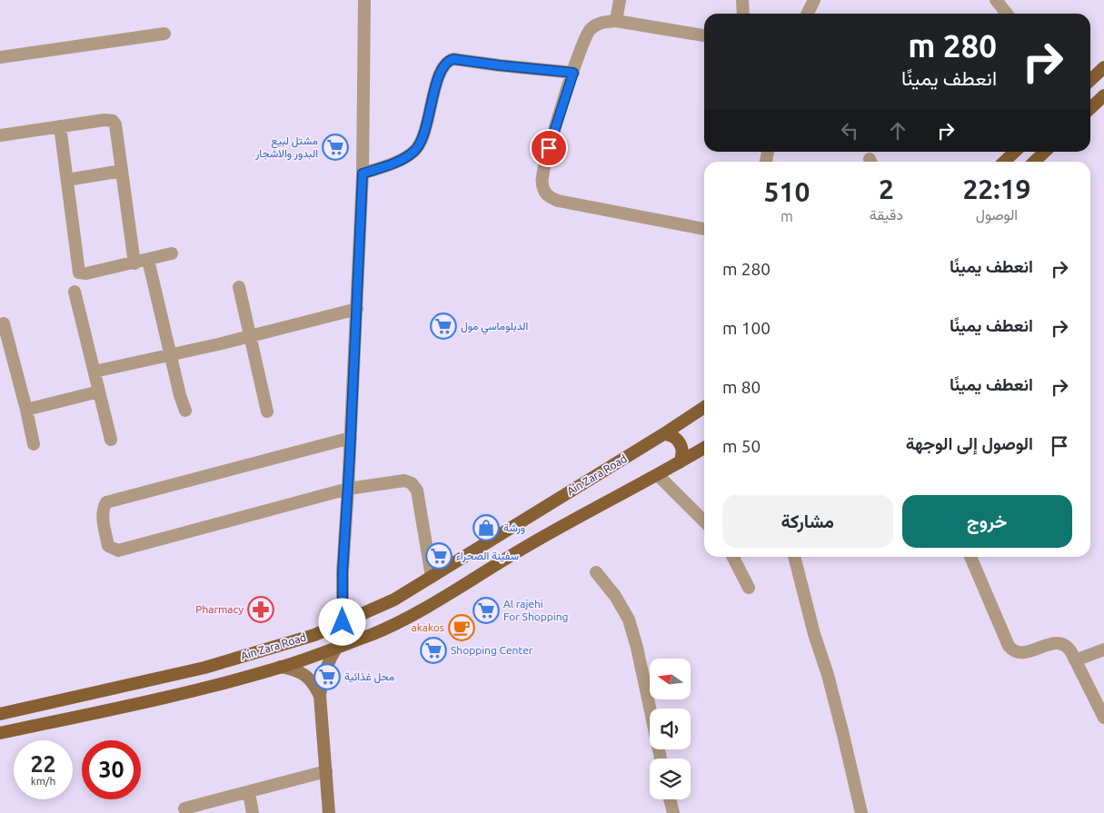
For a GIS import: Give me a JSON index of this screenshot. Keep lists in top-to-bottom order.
{
  "streets": {
    "main road": ["Ain Zara Road"]
  },
  "places": {
    "supermarket": [
      "مشتل لبيع البدور والاشجار",
      "الدبلوماسي مول",
      "سفينة الصحراء",
      "Al rajehi For Shopping",
      "Shopping Center",
      "محل غذائية"
    ],
    "shop": ["ورشة"],
    "pharmacy": ["Pharmacy"],
    "cafe": ["akakos"]
  },
  "north": "left",
  "page": {
    "turn": ["280 m", "انعطف يمينًا"],
    "eta": [
      "22:19",
      "الوصول",
      "2",
      "دقيقة",
      "510",
      "m"
    ],
    "list": [
      {
        "name": "انعطف يمينًا",
        "value": "280 m"
      },
      {
        "name": "انعطف يمينًا",
        "value": "100 m"
      },
      {
        "name": "انعطف يمينًا",
        "value": "80 m"
      },
      {
        "name": "الوصول إلى الوجهة",
        "value": "50 m"
      }
    ],
    "buttons": ["خروج", "مشاركة"],
    "speed": "22 km/h",
    "limit": "30"
  }
}
